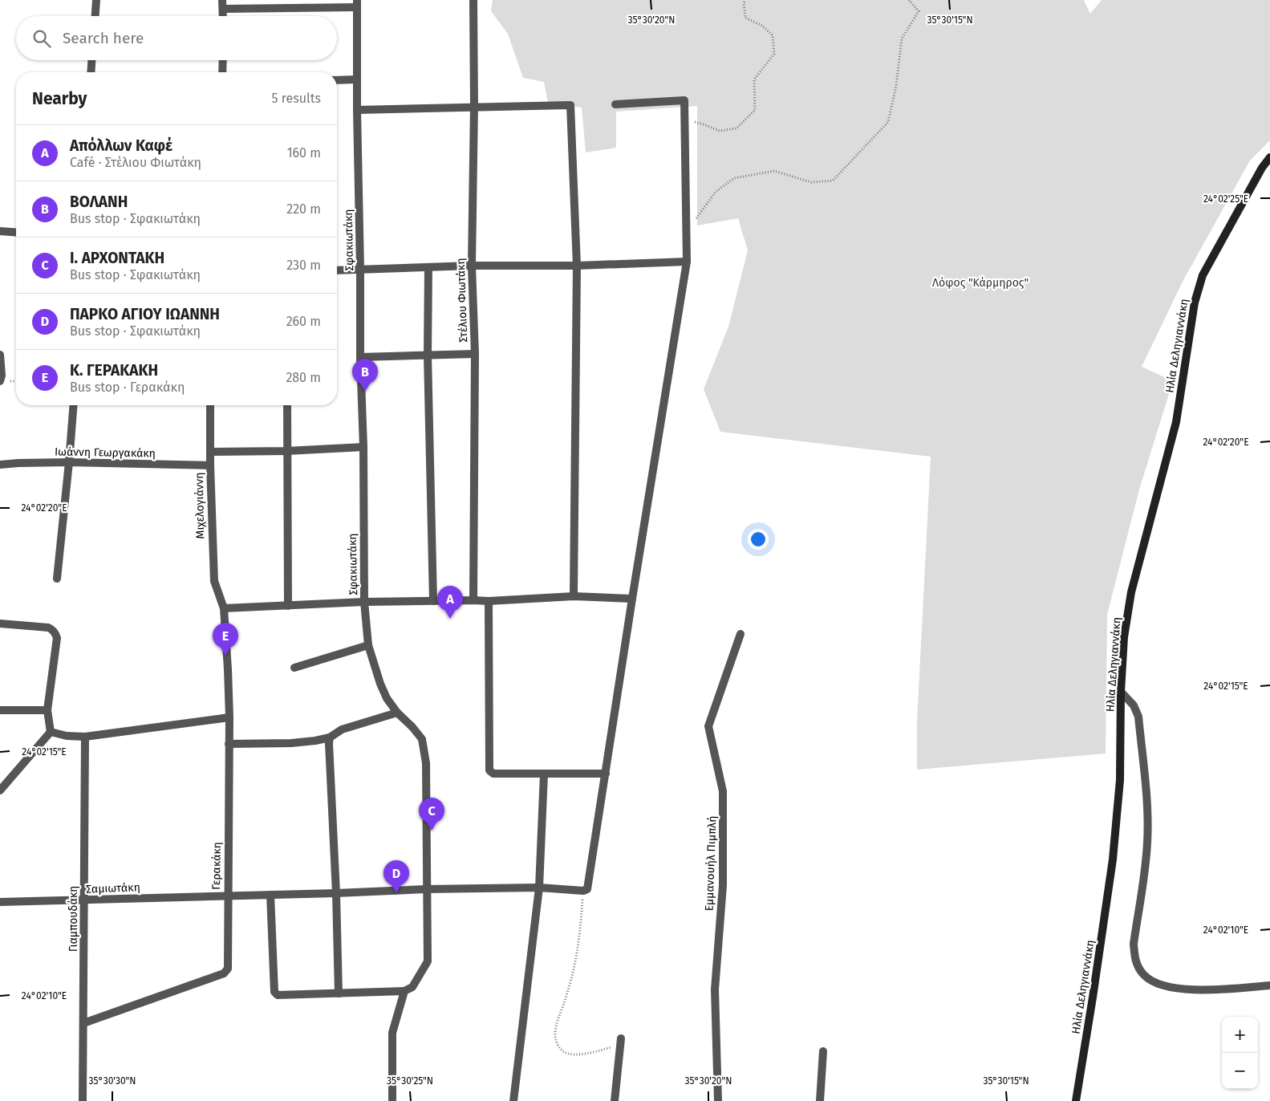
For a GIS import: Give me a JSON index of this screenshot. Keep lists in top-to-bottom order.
{
  "streets": {
    "street": [
      "Σφακιωτάκη",
      "Στέλιου Φιωτάκη",
      "Ηλία Δεληγιαννάκη",
      "Ιωάννη Γεωργακάκη",
      "Μιχελογιάννη",
      "Εµµανουήλ Πιµπλή",
      "Γερακάκη",
      "Σαμιωτάκη",
      "Γιαμπουδάκη"
    ]
  },
  "crossings": [
    ["Σφακιωτάκη", "Σαμιωτάκη"],
    ["Ιωάννη Γεωργακάκη", "Μιχελογιάννη"],
    ["Μιχελογιάννη", "Γερακάκη"],
    ["Γερακάκη", "Σαμιωτάκη"],
    ["Γερακάκη", "Γιαμπουδάκη"],
    ["Σαμιωτάκη", "Γιαμπουδάκη"]
  ],
  "parks": ["Λόφος \"Κάρμηρος\""],
  "page": {
    "search": "Search here",
    "heading": ["Nearby", "5 results"],
    "list": [
      {
        "mark": "A",
        "name": "Απόλλων Καφέ",
        "note": "Café · Στέλιου Φιωτάκη",
        "value": "160 m"
      },
      {
        "mark": "B",
        "name": "ΒΟΛΑΝΗ",
        "note": "Bus stop · Σφακιωτάκη",
        "value": "220 m"
      },
      {
        "mark": "C",
        "name": "Ι. ΑΡΧΟΝΤΑΚΗ",
        "note": "Bus stop · Σφακιωτάκη",
        "value": "230 m"
      },
      {
        "mark": "D",
        "name": "ΠΑΡΚΟ ΑΓΙΟΥ ΙΩΑΝΝΗ",
        "note": "Bus stop · Σφακιωτάκη",
        "value": "260 m"
      },
      {
        "mark": "E",
        "name": "Κ. ΓΕΡΑΚΑΚΗ",
        "note": "Bus stop · Γερακάκη",
        "value": "280 m"
      }
    ],
    "pins": [
      "B",
      "A",
      "E",
      "C",
      "D"
    ],
    "map_buttons": ["+", "−"]
  },
  "coordinates": [
    "35°30'20\"N",
    "35°30'15\"N",
    "24°02'25\"E",
    "24°02'20\"E",
    "24°02'15\"E",
    "24°02'10\"E",
    "35°30'30\"N",
    "35°30'25\"N"
  ]
}
